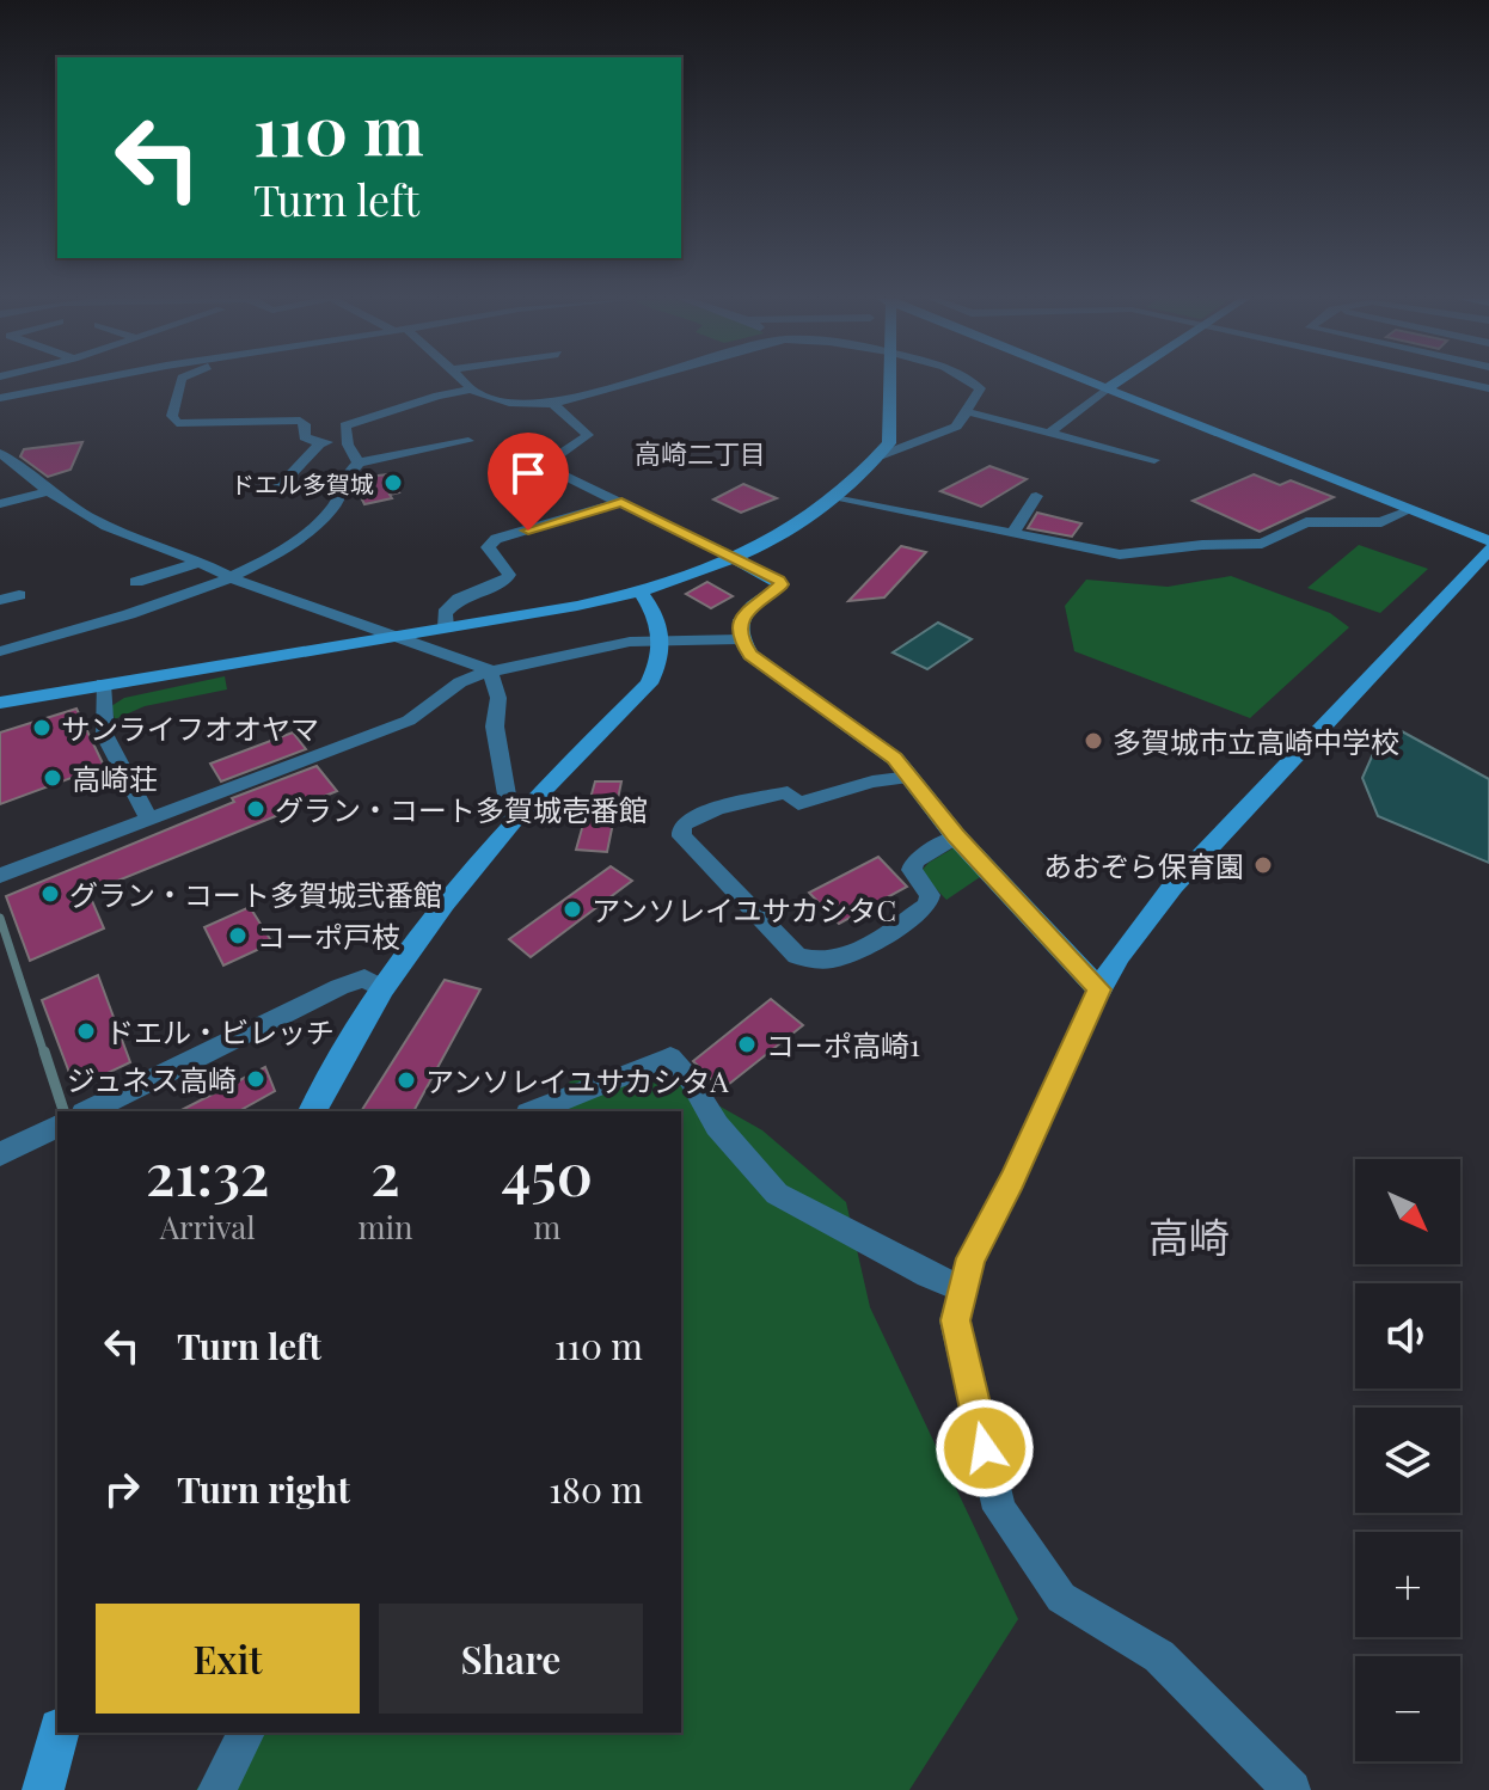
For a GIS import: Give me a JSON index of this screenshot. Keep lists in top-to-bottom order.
{
  "districts": ["高崎二丁目", "高崎"],
  "places": [
    "ドエル多賀城",
    "サンライフオオヤマ",
    "多賀城市立高崎中学校",
    "高崎荘",
    "グラン・コート多賀城壱番館",
    "あおぞら保育園",
    "グラン・コート多賀城弐番館",
    "アンソレイユサカシタC",
    "コーポ戸枝",
    "ドエル・ビレッチ",
    "コーポ高崎1",
    "ジュネス高崎",
    "アンソレイユサカシタA"
  ],
  "north": "bottom right",
  "page": {
    "turn": ["110 m", "Turn left"],
    "eta": [
      "21:32",
      "Arrival",
      "2",
      "min",
      "450",
      "m"
    ],
    "map_buttons": ["+", "−"],
    "list": [
      {
        "name": "Turn left",
        "value": "110 m"
      },
      {
        "name": "Turn right",
        "value": "180 m"
      }
    ],
    "buttons": ["Exit", "Share"]
  }
}
